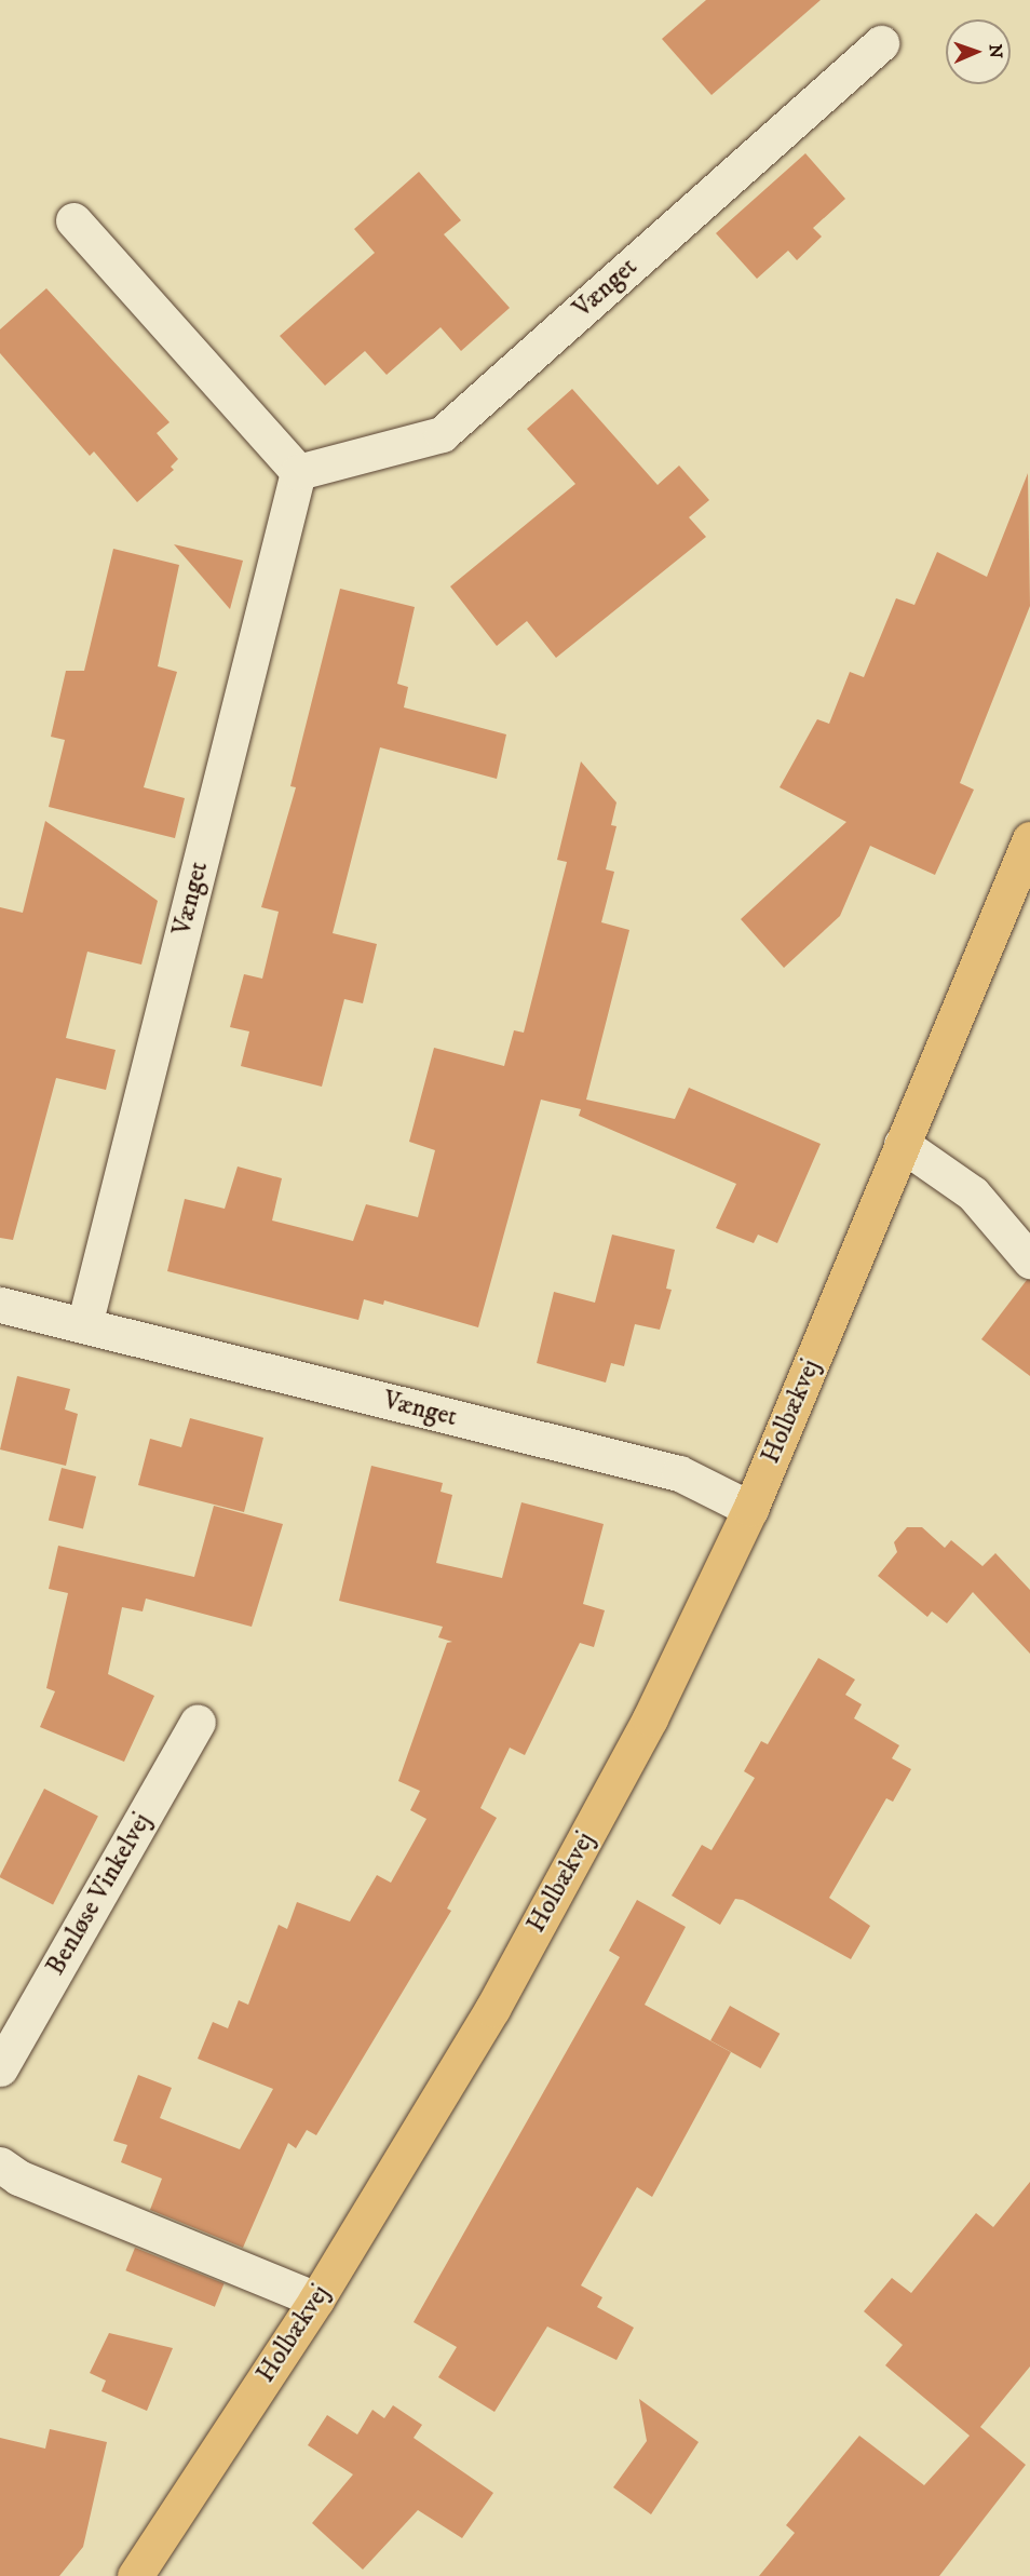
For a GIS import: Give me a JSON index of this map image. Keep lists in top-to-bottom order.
{
  "streets": {
    "main road": ["Holbækvej"],
    "street": ["Vænget", "Benløse Vinkelvej"]
  },
  "crossings": [
    ["Vænget", "Holbækvej"]
  ],
  "north": "right"
}
